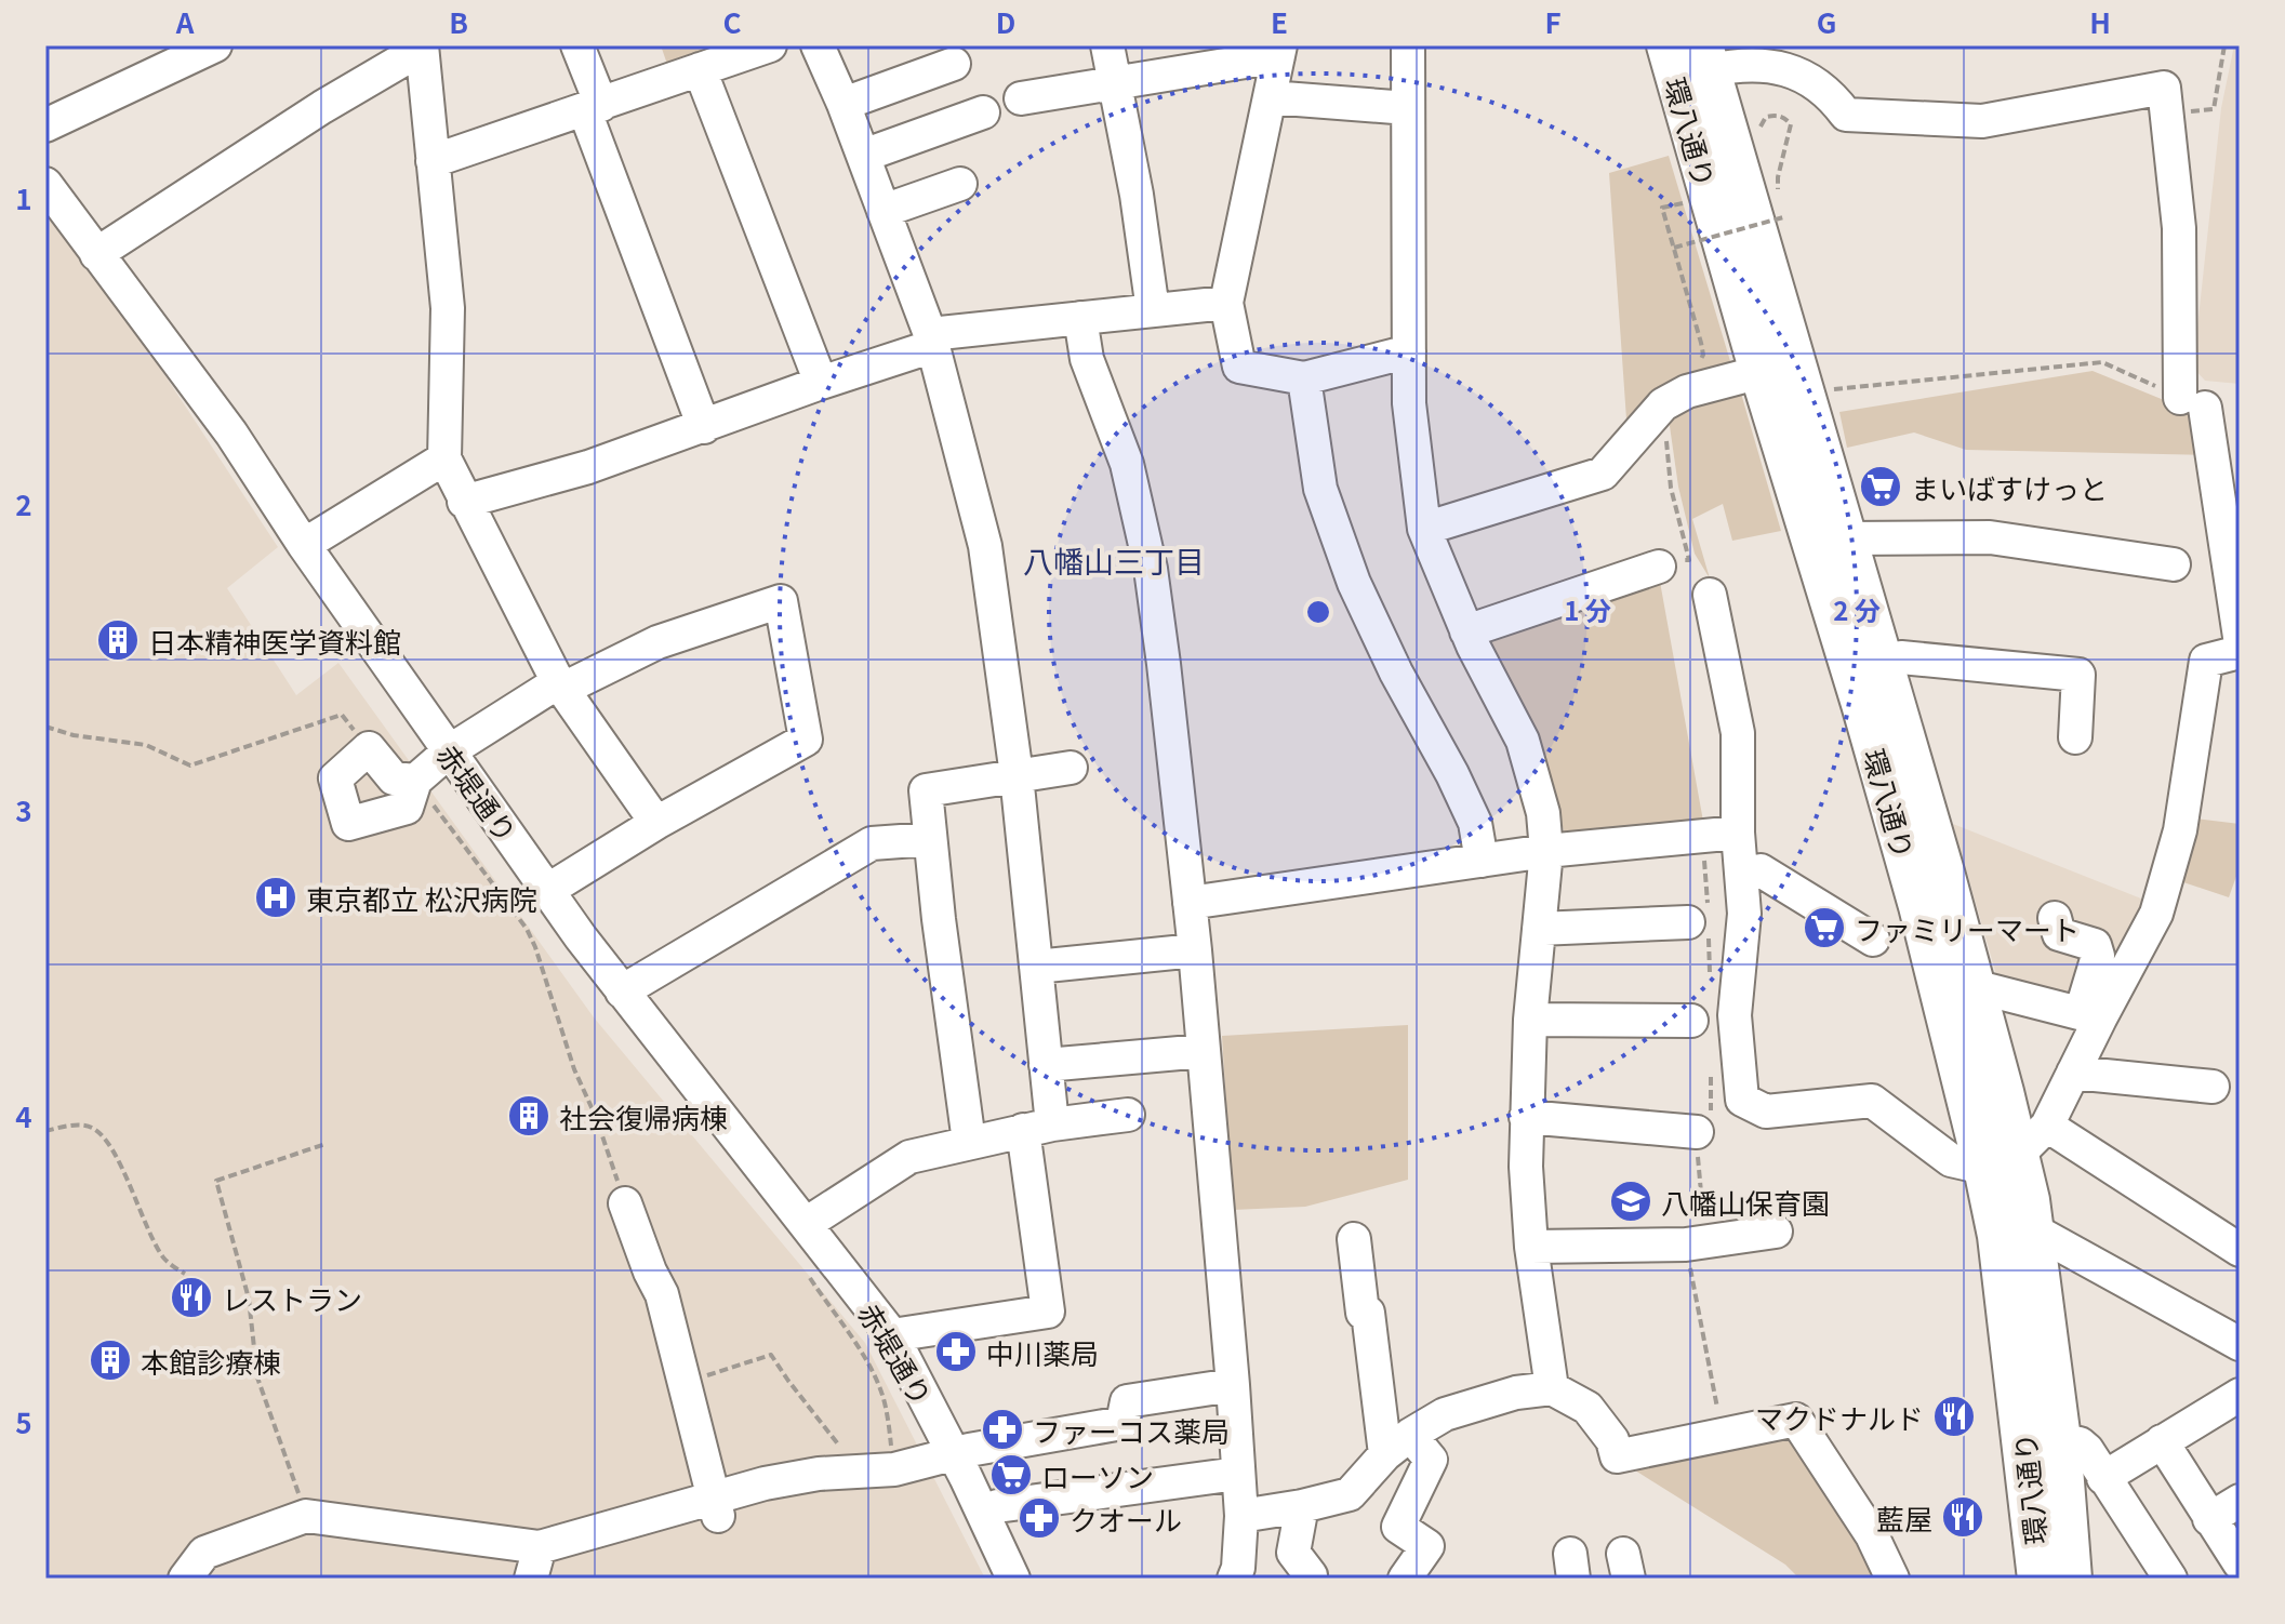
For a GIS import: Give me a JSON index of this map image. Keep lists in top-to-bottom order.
{
  "streets": {
    "main road": ["環八通り"],
    "street": ["赤堤通り"]
  },
  "districts": ["八幡山三丁目"],
  "places": {
    "supermarket": ["まいばすけっと", "ファミリーマート", "ローソン"],
    "building": ["日本精神医学資料館", "社会復帰病棟", "本館診療棟"],
    "hospital": ["東京都立 松沢病院"],
    "school or university": ["八幡山保育園"],
    "restaurant": ["レストラン", "マクドナルド", "藍屋"],
    "pharmacy": ["中川薬局", "ファーコス薬局", "クオール"]
  },
  "grid": {
    "columns": [
      "A",
      "B",
      "C",
      "D",
      "E",
      "F",
      "G",
      "H"
    ],
    "rows": [
      "1",
      "2",
      "3",
      "4",
      "5"
    ]
  },
  "rings": ["1 分", "2 分"]
}
